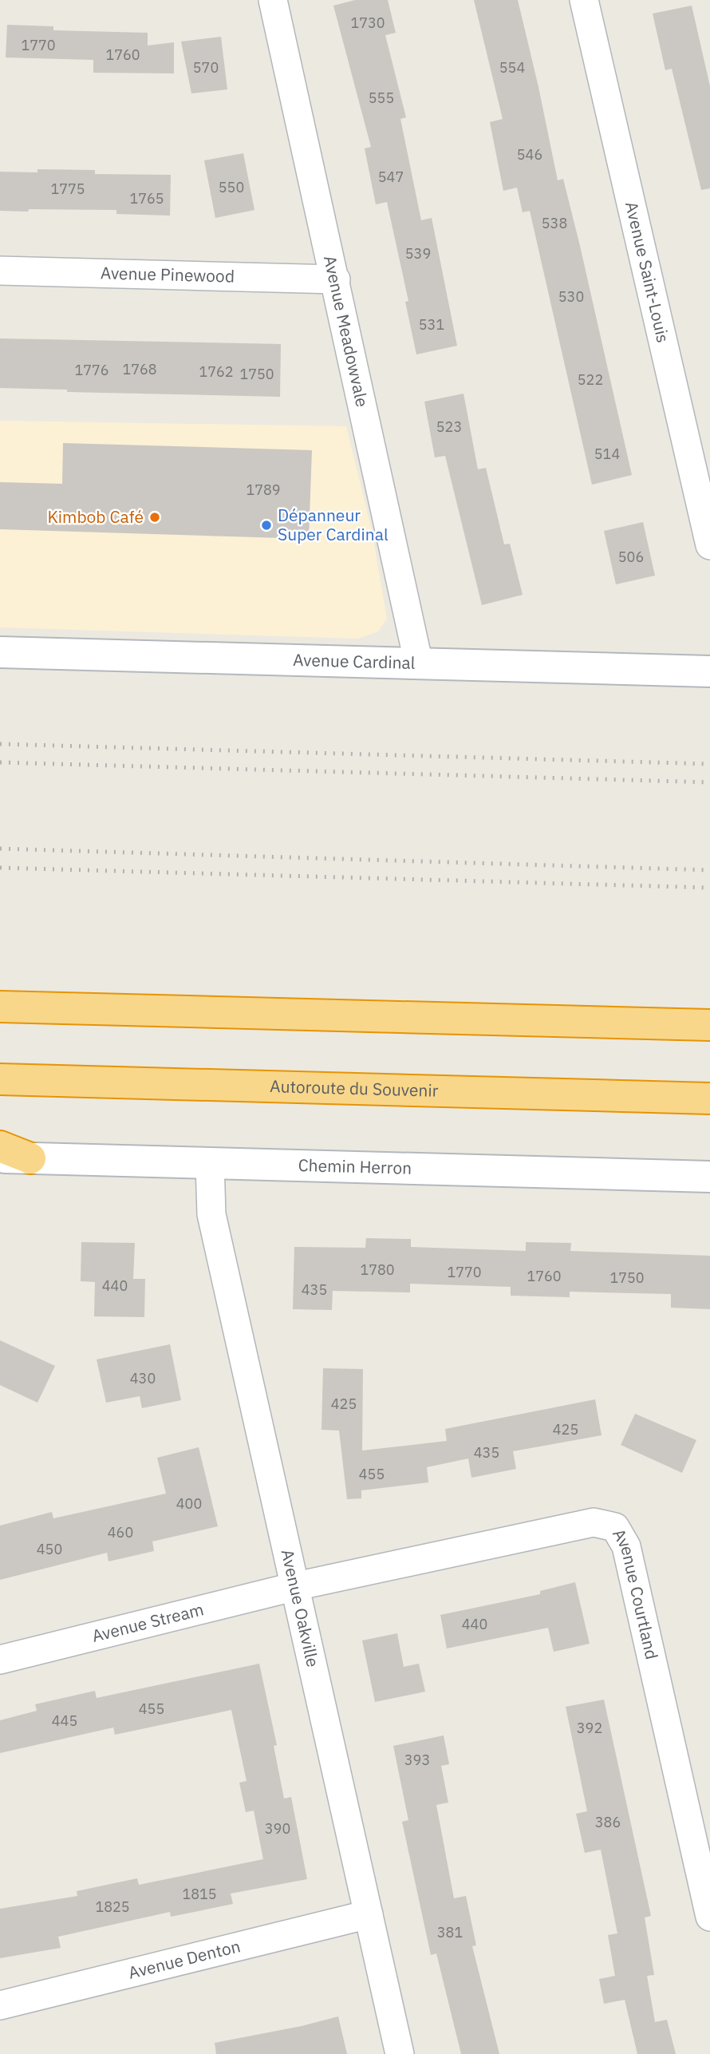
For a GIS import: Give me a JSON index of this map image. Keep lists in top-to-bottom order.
{
  "streets": {
    "highway": ["Autoroute du Souvenir"],
    "main road": ["Avenue Cardinal", "Chemin Herron"],
    "street": [
      "Avenue Saint-Louis",
      "Avenue Pinewood",
      "Avenue Meadowvale",
      "Avenue Courtland",
      "Avenue Oakville",
      "Avenue Stream",
      "Avenue Denton"
    ]
  },
  "crossings": [
    ["Avenue Pinewood", "Avenue Meadowvale"],
    ["Avenue Meadowvale", "Avenue Cardinal"],
    ["Chemin Herron", "Avenue Oakville"],
    ["Avenue Courtland", "Avenue Oakville"],
    ["Avenue Courtland", "Avenue Stream"],
    ["Avenue Oakville", "Avenue Stream"],
    ["Avenue Oakville", "Avenue Denton"]
  ],
  "places": ["Kimbob Café", "Dépanneur Super Cardinal"],
  "house_numbers": [
    "1730",
    "1770",
    "1760",
    "570",
    "554",
    "555",
    "546",
    "547",
    "550",
    "1775",
    "1765",
    "538",
    "539",
    "530",
    "531",
    "1768",
    "1776",
    "1762",
    "1750",
    "522",
    "523",
    "514",
    "1789",
    "506",
    "1780",
    "1770",
    "1760",
    "1750",
    "440",
    "435",
    "430",
    "425",
    "425",
    "435",
    "455",
    "400",
    "460",
    "450",
    "440",
    "455",
    "445",
    "392",
    "393",
    "386",
    "390",
    "1815",
    "1825",
    "381"
  ]
}
